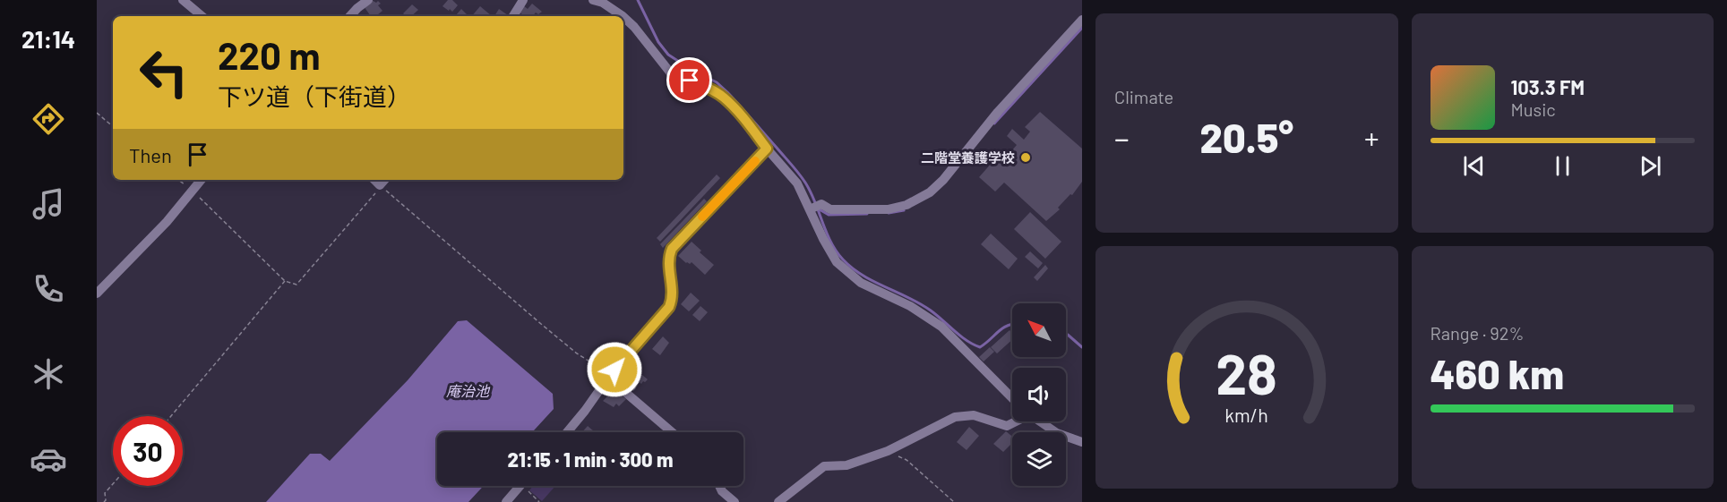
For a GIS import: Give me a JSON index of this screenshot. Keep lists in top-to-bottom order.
{
  "water": ["庵治池"],
  "places": ["二階堂養護学校"],
  "north": "top left",
  "page": {
    "tabs": "21:14",
    "tile": [
      "Climate",
      ["Range · 92%", "460 km"]
    ],
    "turn": ["220 m", "下ツ道（下街道）"],
    "song": ["103.3 FM", "Music"],
    "heat": ["−", "20.5°", "+"],
    "then": "Then",
    "limit": "30",
    "trip": "21:15 · 1 min · 300 m",
    "gauge": ["28", "km/h"]
  }
}
